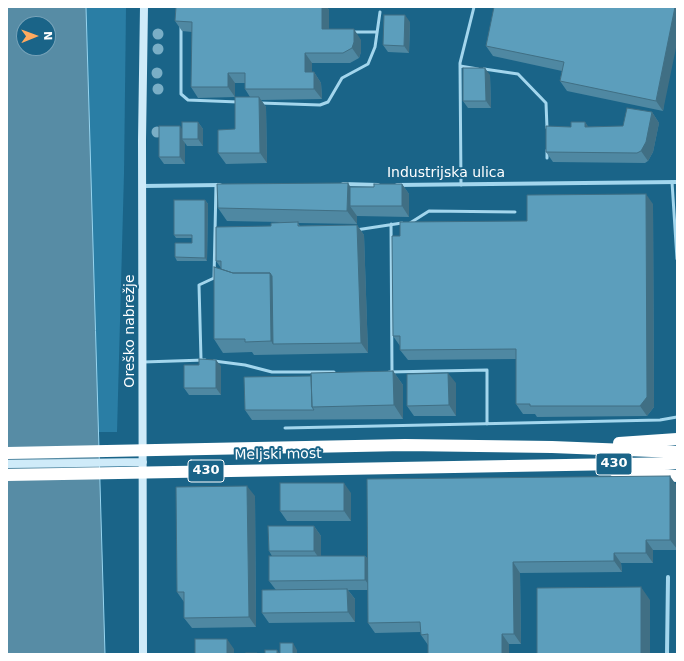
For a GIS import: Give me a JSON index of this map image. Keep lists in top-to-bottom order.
{
  "streets": {
    "highway": ["Meljski most", "430"],
    "street": ["Industrijska ulica", "Oreško nabrežje"]
  },
  "crossings": [
    ["Meljski most", "430"]
  ],
  "north": "right"
}
